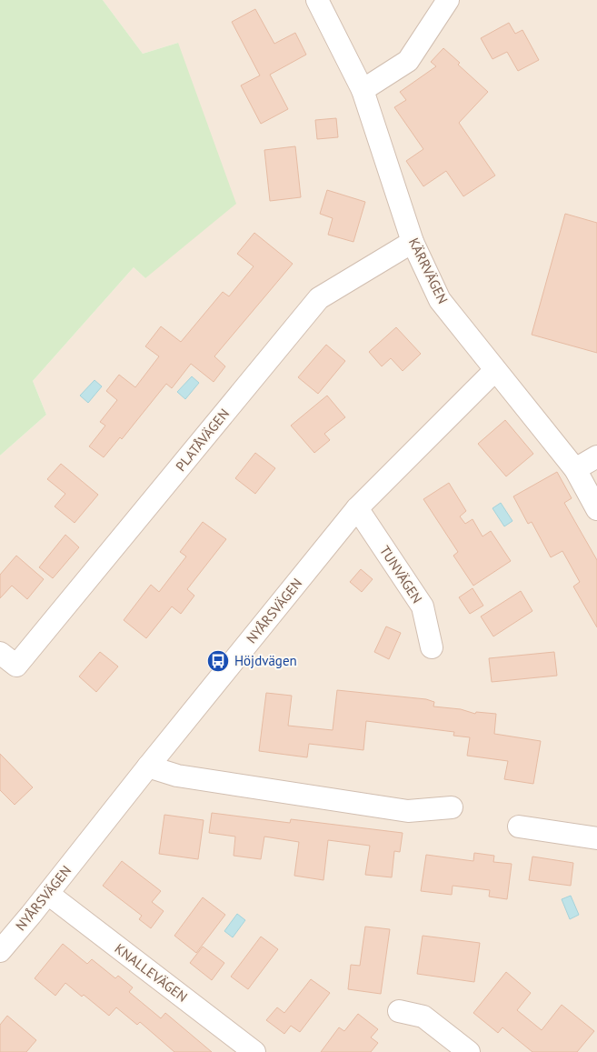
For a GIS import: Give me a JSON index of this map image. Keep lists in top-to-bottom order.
{
  "streets": {
    "street": [
      "KÄRRVÄGEN",
      "PLATÅVÄGEN",
      "TUNVÄGEN",
      "NYÅRSVÄGEN",
      "KNALLEVÄGEN"
    ]
  },
  "crossings": [
    ["KÄRRVÄGEN", "PLATÅVÄGEN"],
    ["KÄRRVÄGEN", "NYÅRSVÄGEN"],
    ["TUNVÄGEN", "NYÅRSVÄGEN"],
    ["NYÅRSVÄGEN", "KNALLEVÄGEN"]
  ],
  "places": {
    "bus stop": ["Höjdvägen"]
  }
}
